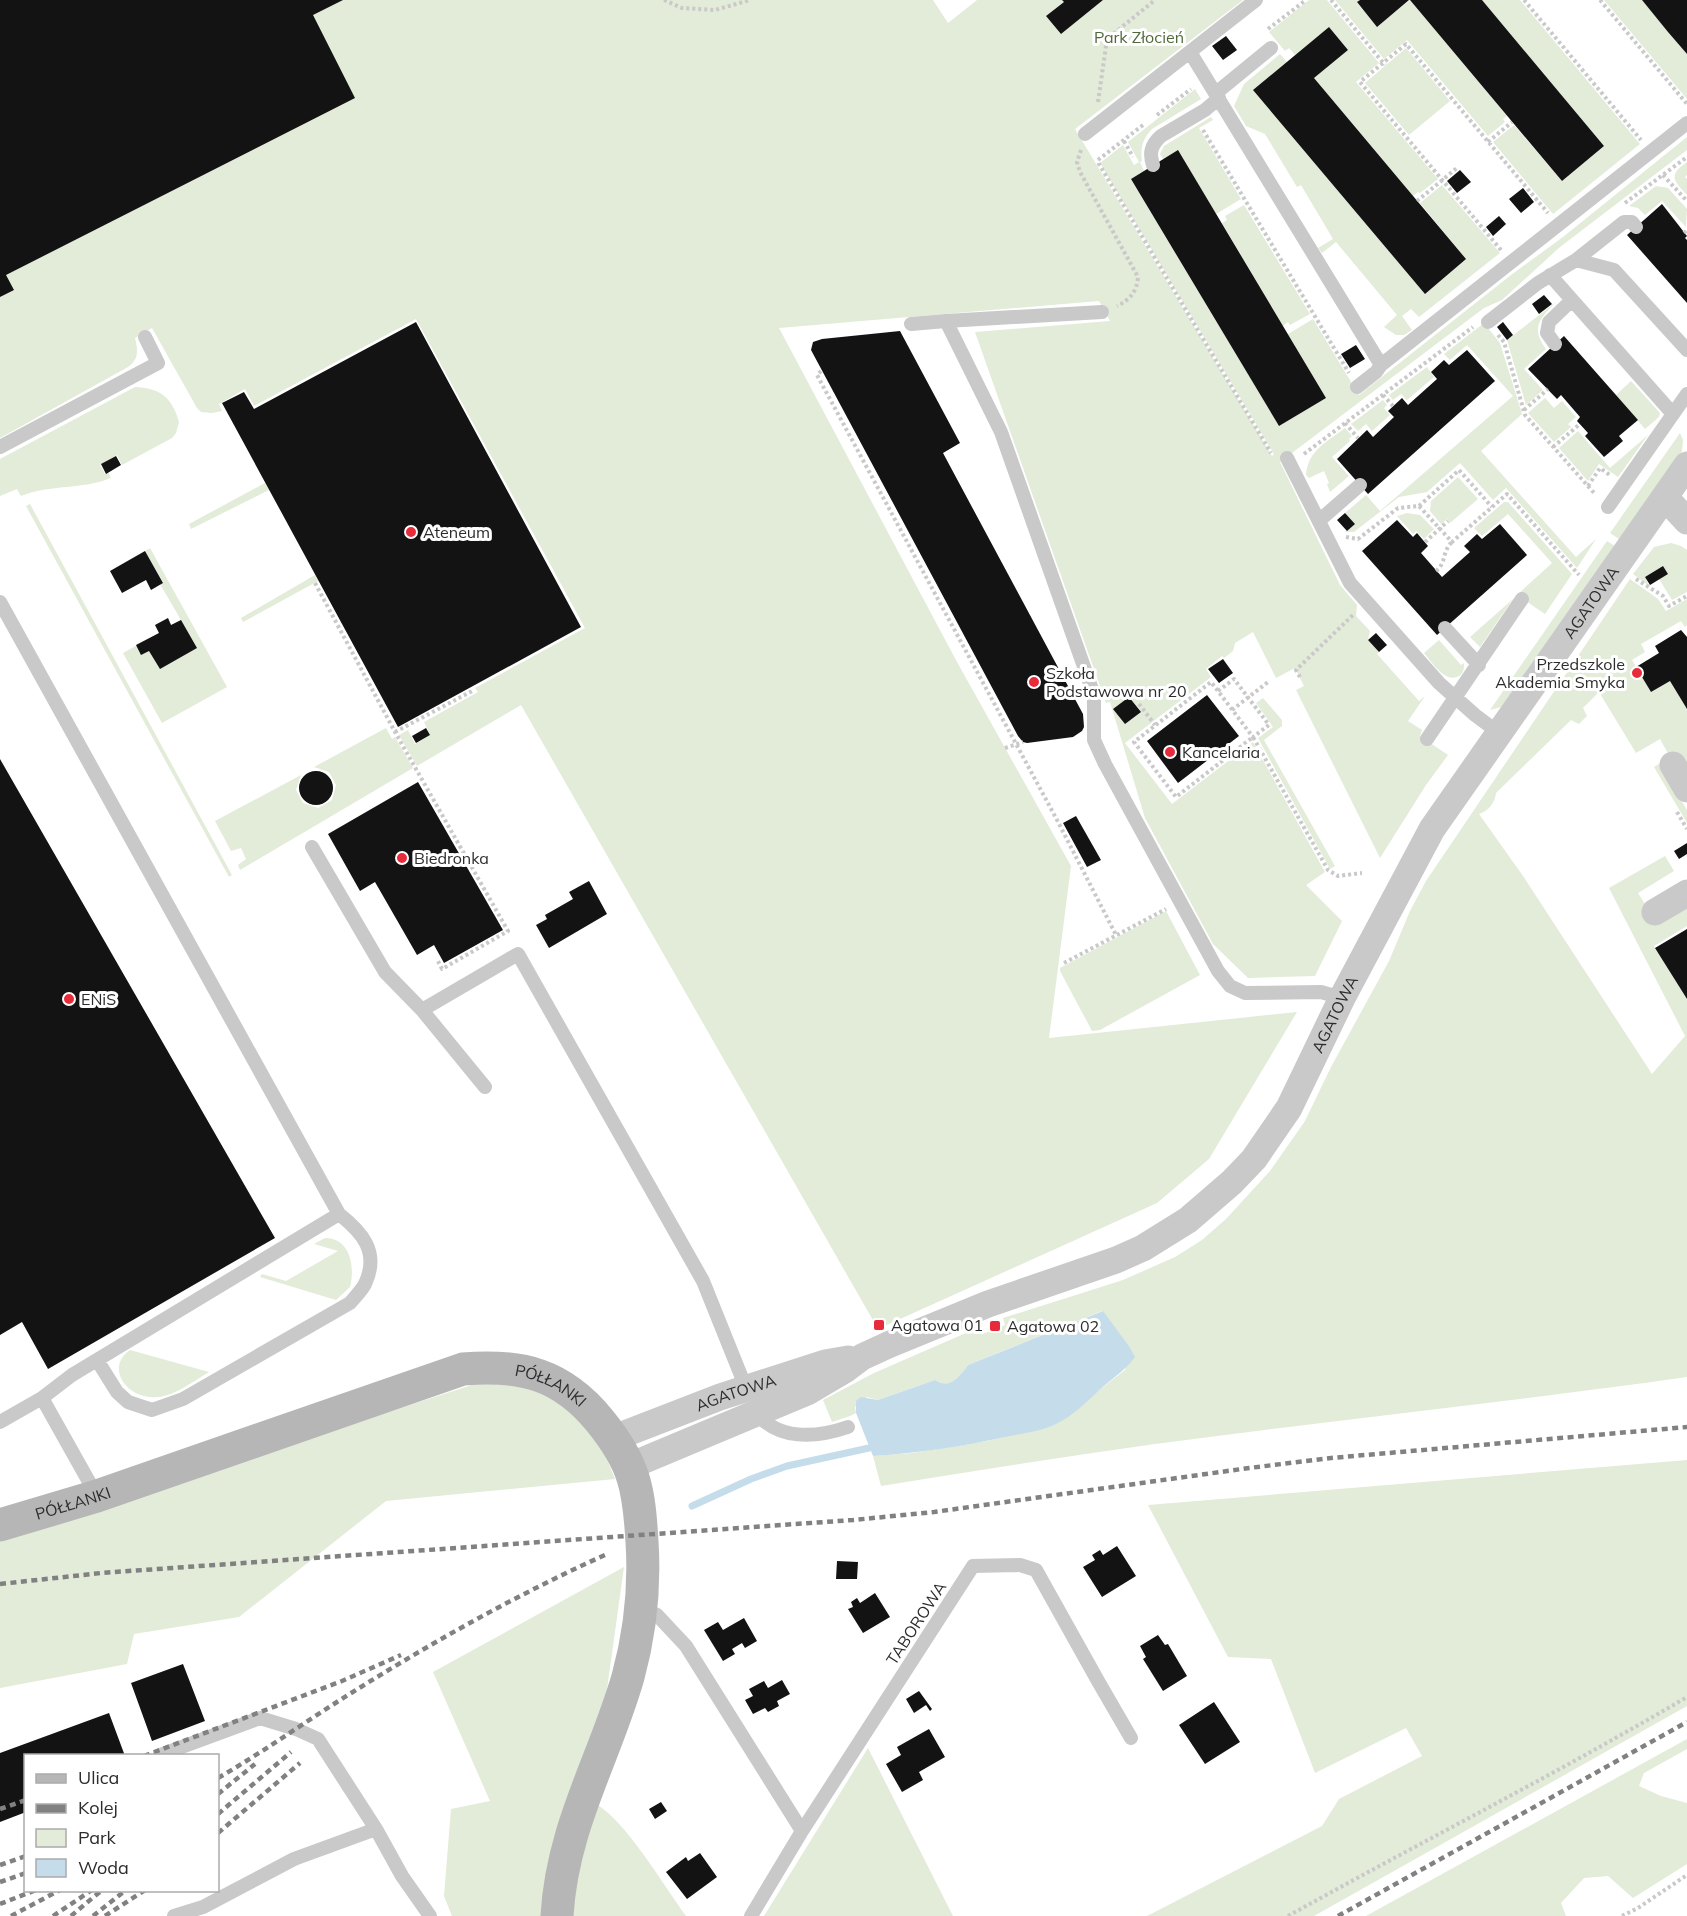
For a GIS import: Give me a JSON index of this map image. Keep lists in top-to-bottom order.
{
  "streets": {
    "street": ["AGATOWA", "PÓŁŁANKI"],
    "lane": ["TABOROWA"]
  },
  "crossings": [
    ["AGATOWA", "PÓŁŁANKI"]
  ],
  "parks": ["Park Złocień"],
  "places": {
    "other": [
      "Ateneum",
      "Przedszkole Akademia Smyka",
      "Szkoła Podstawowa nr 20",
      "Kancelaria",
      "Biedronka",
      "ENiS"
    ],
    "transit": ["Agatowa 01", "Agatowa 02"]
  },
  "legend": [
    "Ulica",
    "Kolej",
    "Park",
    "Woda"
  ]
}
